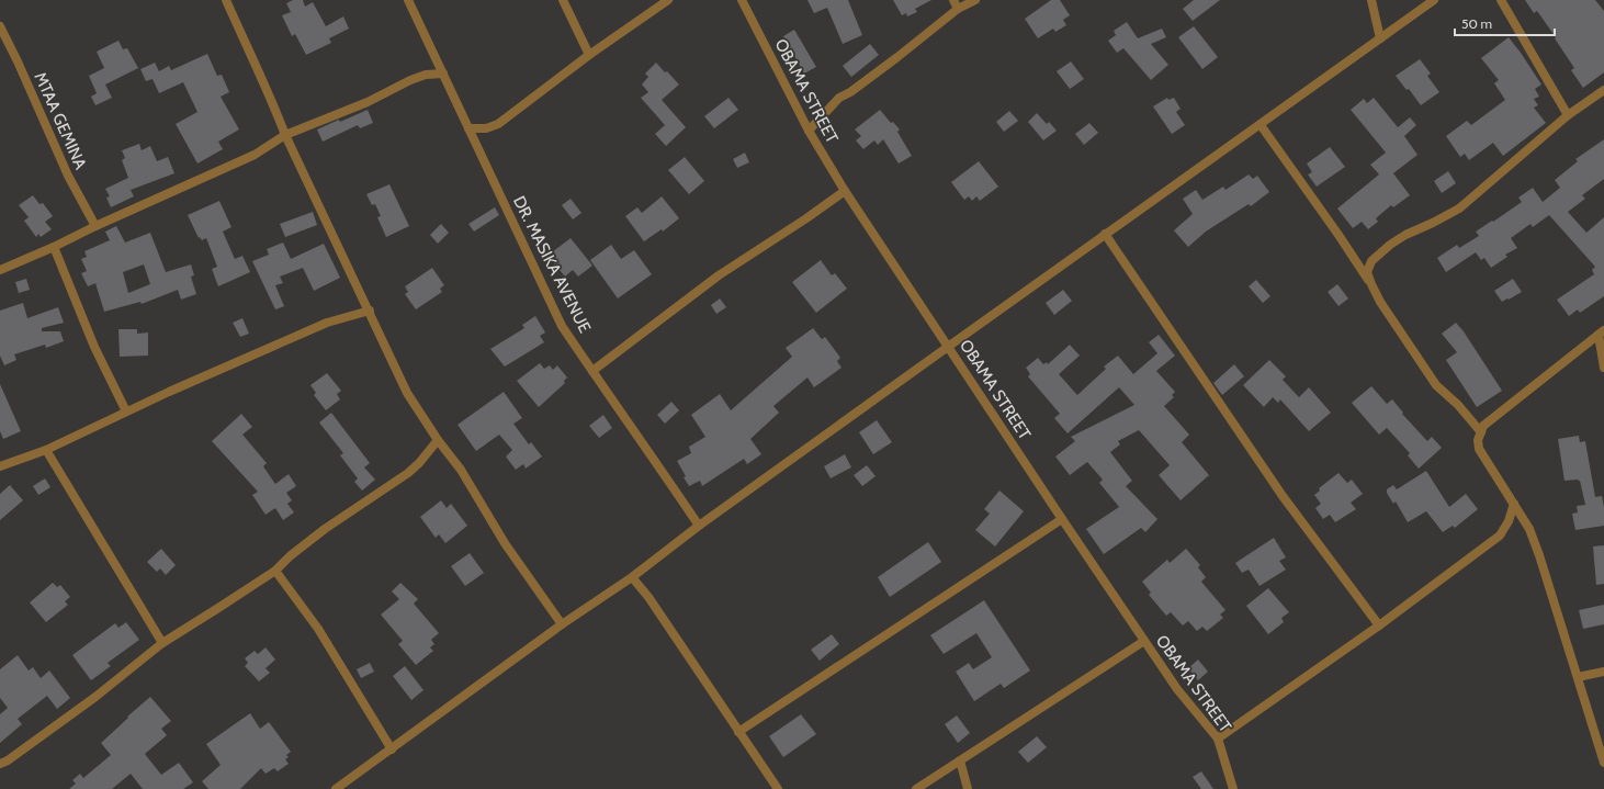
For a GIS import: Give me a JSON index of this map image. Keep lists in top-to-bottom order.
{
  "streets": {
    "street": ["OBAMA STREET", "MTAA GEMINA", "DR. MASIKA AVENUE"]
  },
  "scale_bar": "50 m"
}
